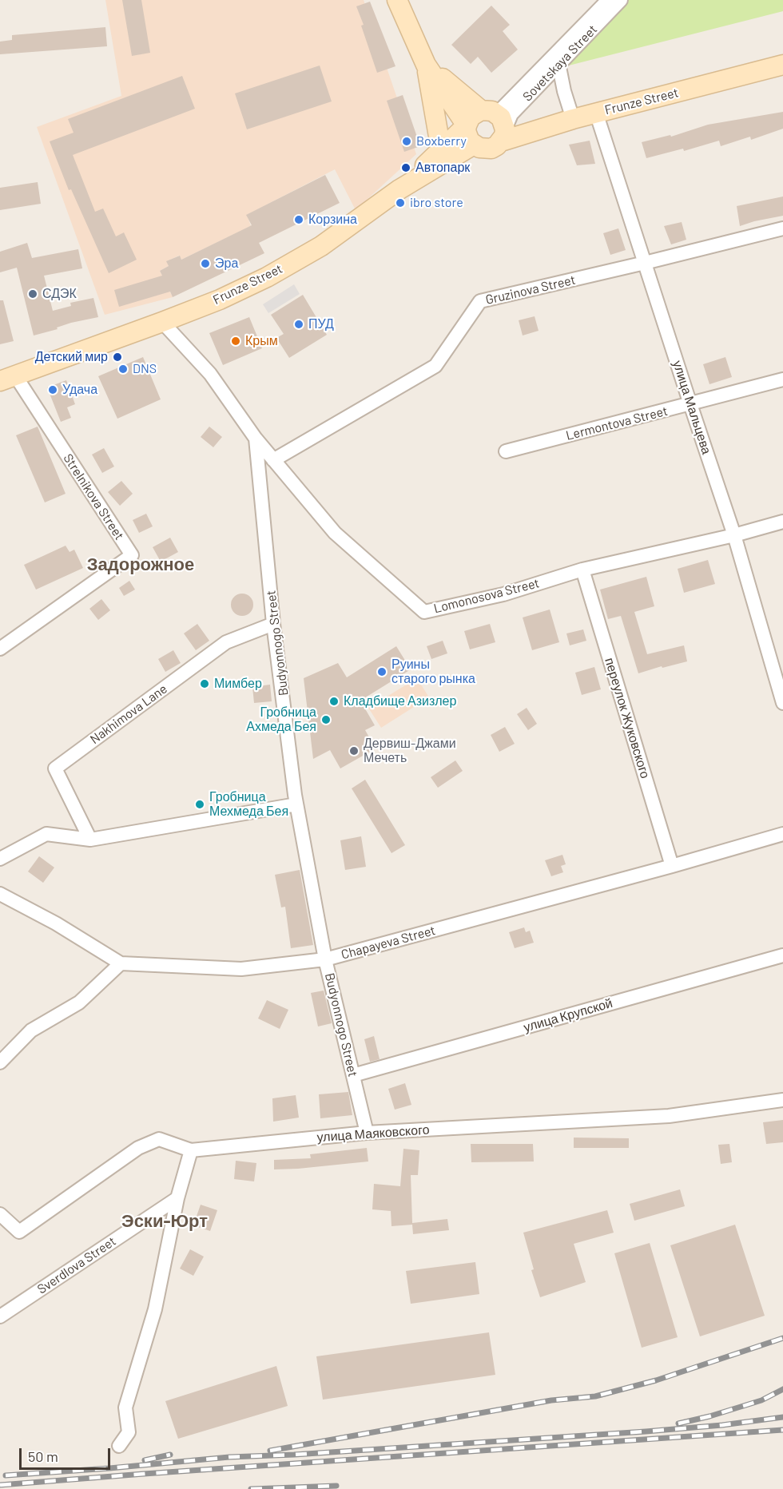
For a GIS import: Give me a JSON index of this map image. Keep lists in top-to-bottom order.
{
  "streets": {
    "main road": ["Frunze Street"],
    "street": [
      "Sovetskaya Street",
      "Gruzinova Street",
      "улица Мальцева",
      "Lermontova Street",
      "Strelnikova Street",
      "Lomonosova Street",
      "Budyonnogo Street",
      "Nakhimova Lane",
      "переулок Жуковского",
      "Chapayeva Street",
      "улица Крупской",
      "улица Маяковского",
      "Sverdlova Street"
    ]
  },
  "crossings": [
    ["Sovetskaya Street", "Frunze Street"],
    ["Frunze Street", "улица Мальцева"],
    ["Frunze Street", "Strelnikova Street"],
    ["Frunze Street", "Budyonnogo Street"],
    ["Gruzinova Street", "улица Мальцева"],
    ["Gruzinova Street", "Lomonosova Street"],
    ["улица Мальцева", "Lermontova Street"],
    ["улица Мальцева", "Lomonosova Street"],
    ["Lomonosova Street", "Budyonnogo Street"],
    ["Lomonosova Street", "переулок Жуковского"],
    ["Budyonnogo Street", "Nakhimova Lane"],
    ["Budyonnogo Street", "Chapayeva Street"],
    ["Budyonnogo Street", "улица Крупской"],
    ["Budyonnogo Street", "улица Маяковского"],
    ["переулок Жуковского", "Chapayeva Street"]
  ],
  "districts": ["Задорожное", "Эски-Юрт"],
  "places": [
    "Boxberry",
    "Автопарк",
    "ibro store",
    "Корзина",
    "Эра",
    "СДЭК",
    "ПУД",
    "Крым",
    "Детский мир",
    "DNS",
    "Удача",
    "Руины старого рынка",
    "Мимбер",
    "Кладбище Азизлер",
    "Гробница Ахмеда Бея",
    "Дервиш-Джами Мечеть",
    "Гробница Мехмеда Бея"
  ],
  "scale_bar": "50 m"
}
